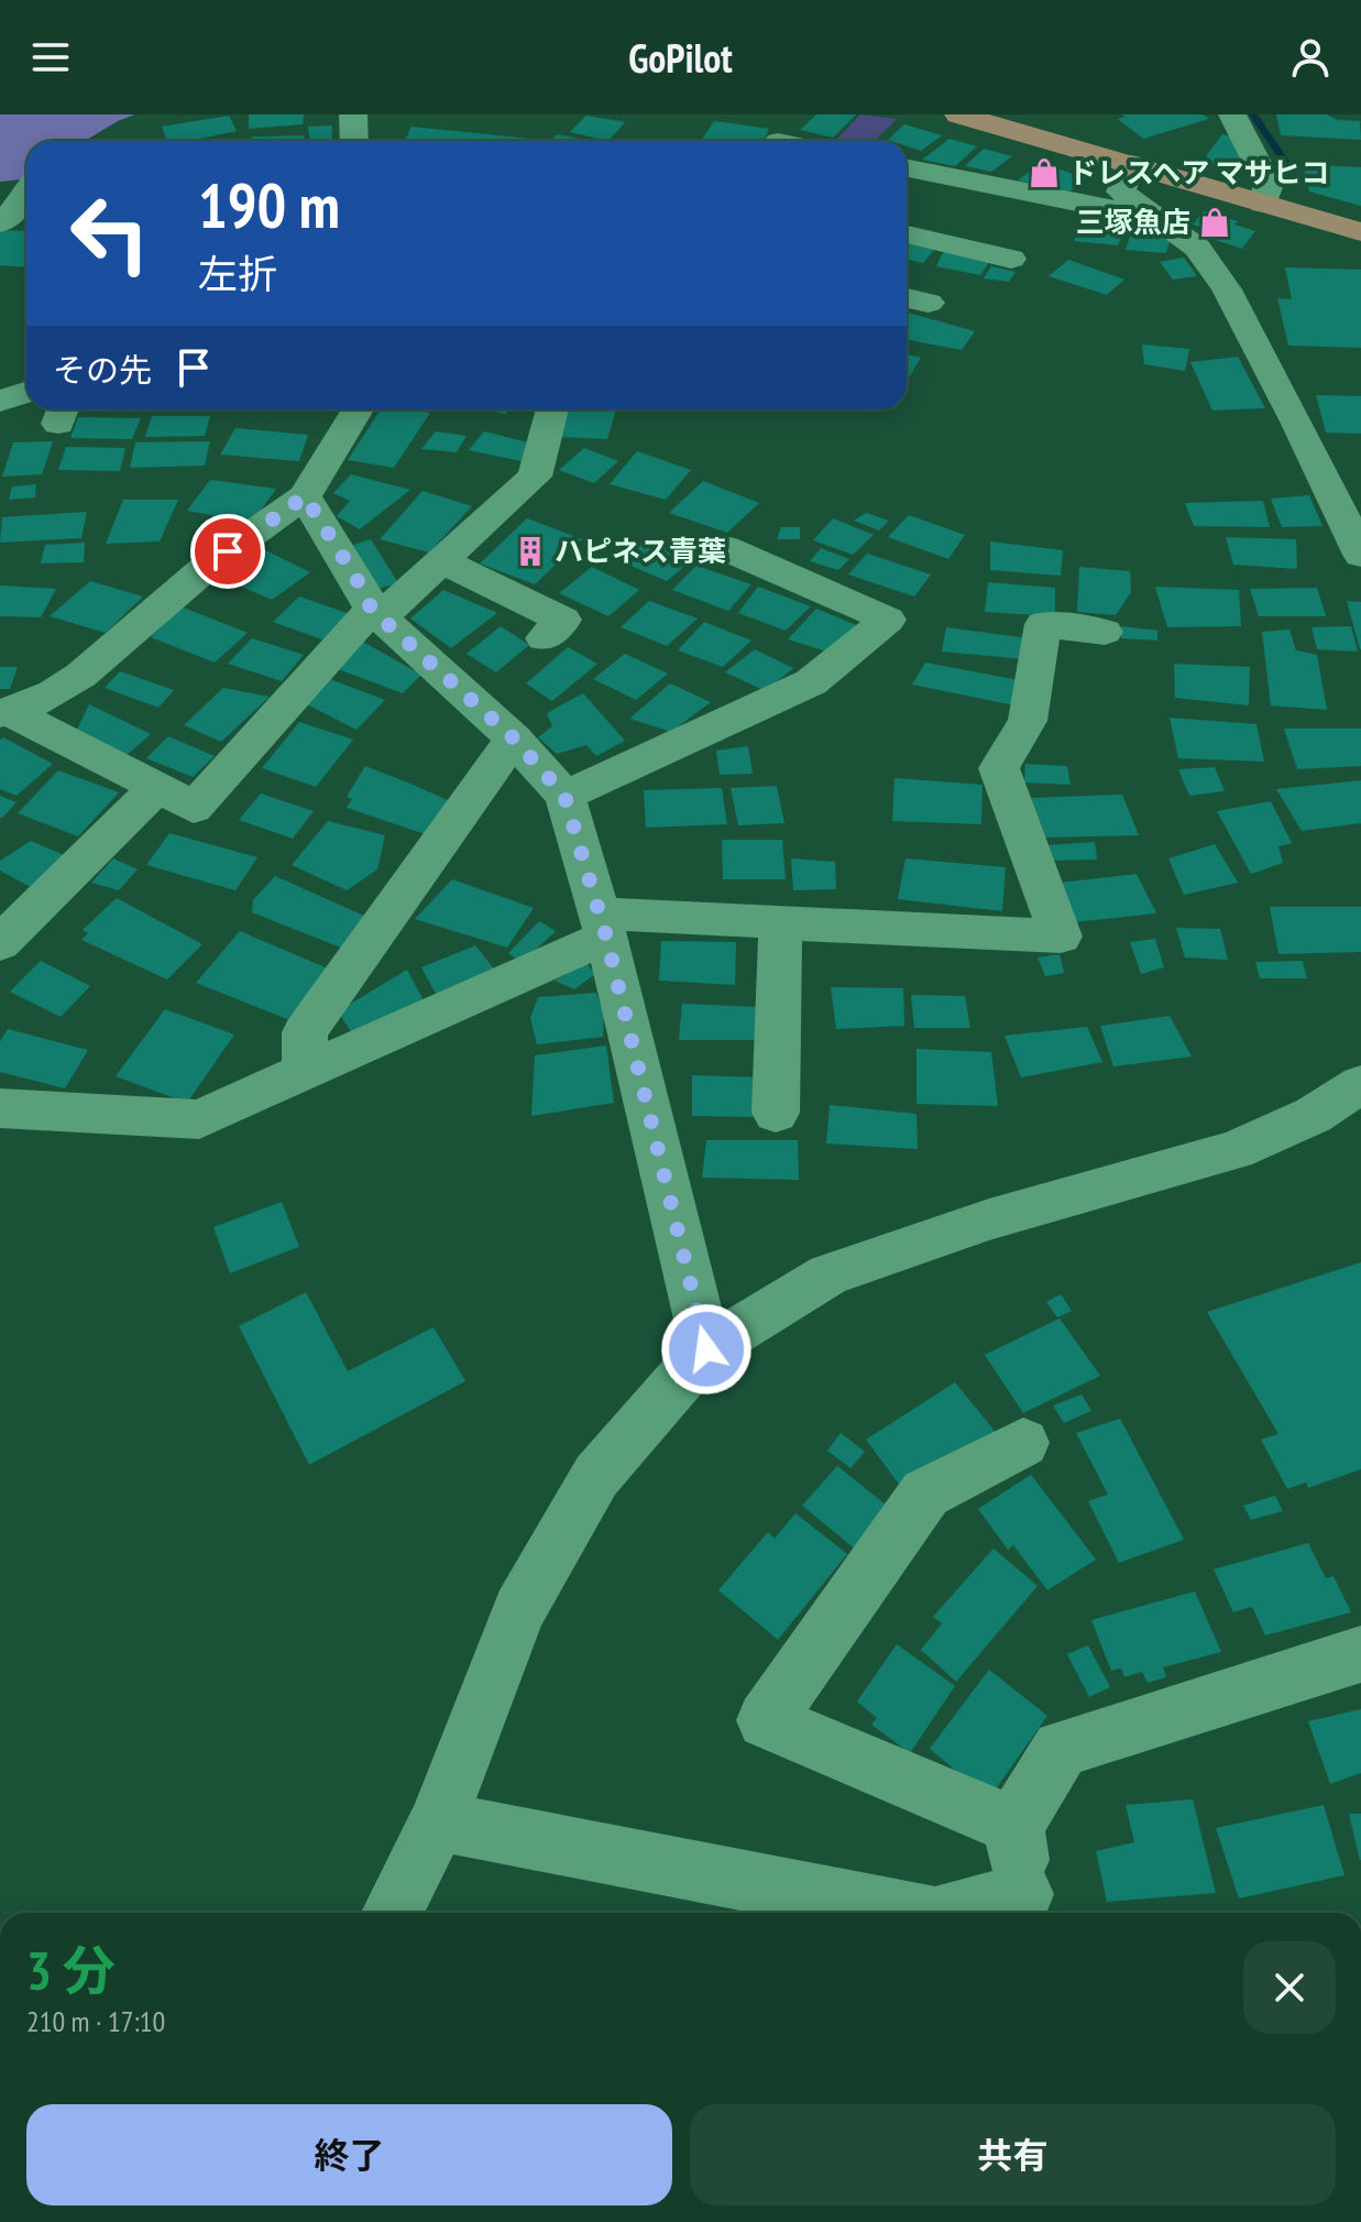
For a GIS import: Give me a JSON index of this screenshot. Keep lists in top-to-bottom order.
{
  "places": {
    "shop": ["ドレスヘア マサヒコ", "三塚魚店"],
    "building": ["ハピネス青葉"]
  },
  "page": {
    "header": "GoPilot",
    "turn": ["190 m", "左折"],
    "then": "その先",
    "heading": ["3 分", "210 m · 17:10"],
    "buttons": ["終了", "共有"]
  }
}
